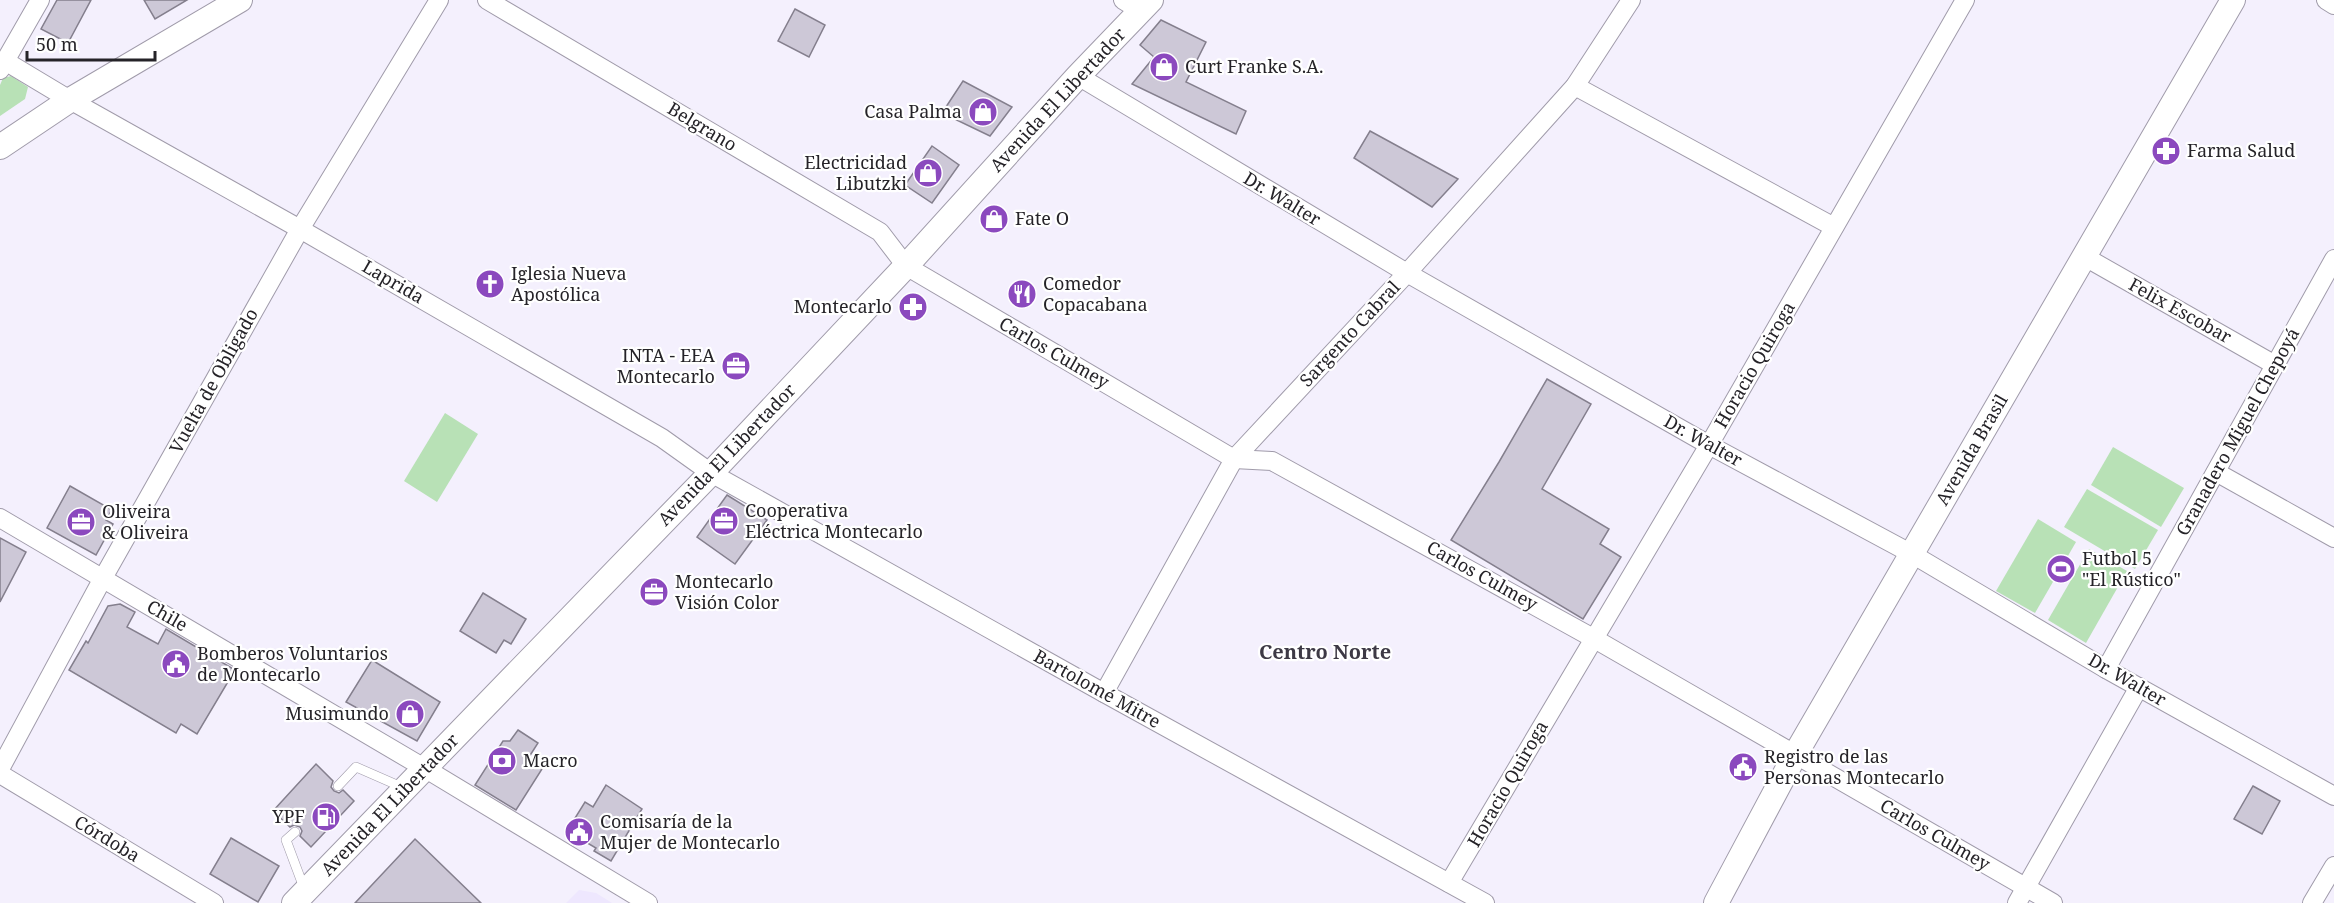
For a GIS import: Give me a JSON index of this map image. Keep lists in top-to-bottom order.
{
  "streets": {
    "main road": ["Avenida El Libertador", "Avenida Brasil"],
    "street": [
      "Belgrano",
      "Dr. Walter",
      "Laprida",
      "Felix Escobar",
      "Sargento Cabral",
      "Carlos Culmey",
      "Horacio Quiroga",
      "Vuelta de Obligado",
      "Granadero Miguel Chepoyá",
      "Chile",
      "Bartolomé Mitre",
      "Córdoba"
    ]
  },
  "crossings": [
    ["Avenida El Libertador", "Belgrano"],
    ["Avenida El Libertador", "Dr. Walter"],
    ["Avenida El Libertador", "Laprida"],
    ["Avenida El Libertador", "Carlos Culmey"],
    ["Avenida El Libertador", "Chile"],
    ["Avenida El Libertador", "Bartolomé Mitre"],
    ["Belgrano", "Carlos Culmey"],
    ["Dr. Walter", "Sargento Cabral"],
    ["Dr. Walter", "Horacio Quiroga"],
    ["Dr. Walter", "Granadero Miguel Chepoyá"],
    ["Dr. Walter", "Avenida Brasil"],
    ["Laprida", "Vuelta de Obligado"],
    ["Laprida", "Bartolomé Mitre"],
    ["Felix Escobar", "Granadero Miguel Chepoyá"],
    ["Felix Escobar", "Avenida Brasil"],
    ["Sargento Cabral", "Carlos Culmey"],
    ["Sargento Cabral", "Bartolomé Mitre"],
    ["Carlos Culmey", "Horacio Quiroga"],
    ["Carlos Culmey", "Avenida Brasil"],
    ["Horacio Quiroga", "Bartolomé Mitre"],
    ["Vuelta de Obligado", "Chile"]
  ],
  "districts": ["Centro Norte"],
  "places": {
    "shop": [
      "Curt Franke S.A.",
      "Casa Palma",
      "Electricidad Libutzki",
      "Fate O",
      "Musimundo"
    ],
    "pharmacy": ["Farma Salud", "Montecarlo"],
    "church": ["Iglesia Nueva Apostólica"],
    "restaurant": ["Comedor Copacabana"],
    "office": [
      "INTA - EEA Montecarlo",
      "Cooperativa Eléctrica Montecarlo",
      "Oliveira & Oliveira",
      "Montecarlo Visión Color"
    ],
    "sports": ["Futbol 5 \"El Rústico\""],
    "public building": ["Bomberos Voluntarios de Montecarlo", "Registro de las Personas Montecarlo", "Comisaría de la Mujer de Montecarlo"],
    "bank": ["Macro"],
    "fuel station": ["YPF"]
  },
  "scale_bar": "50 m"
}
